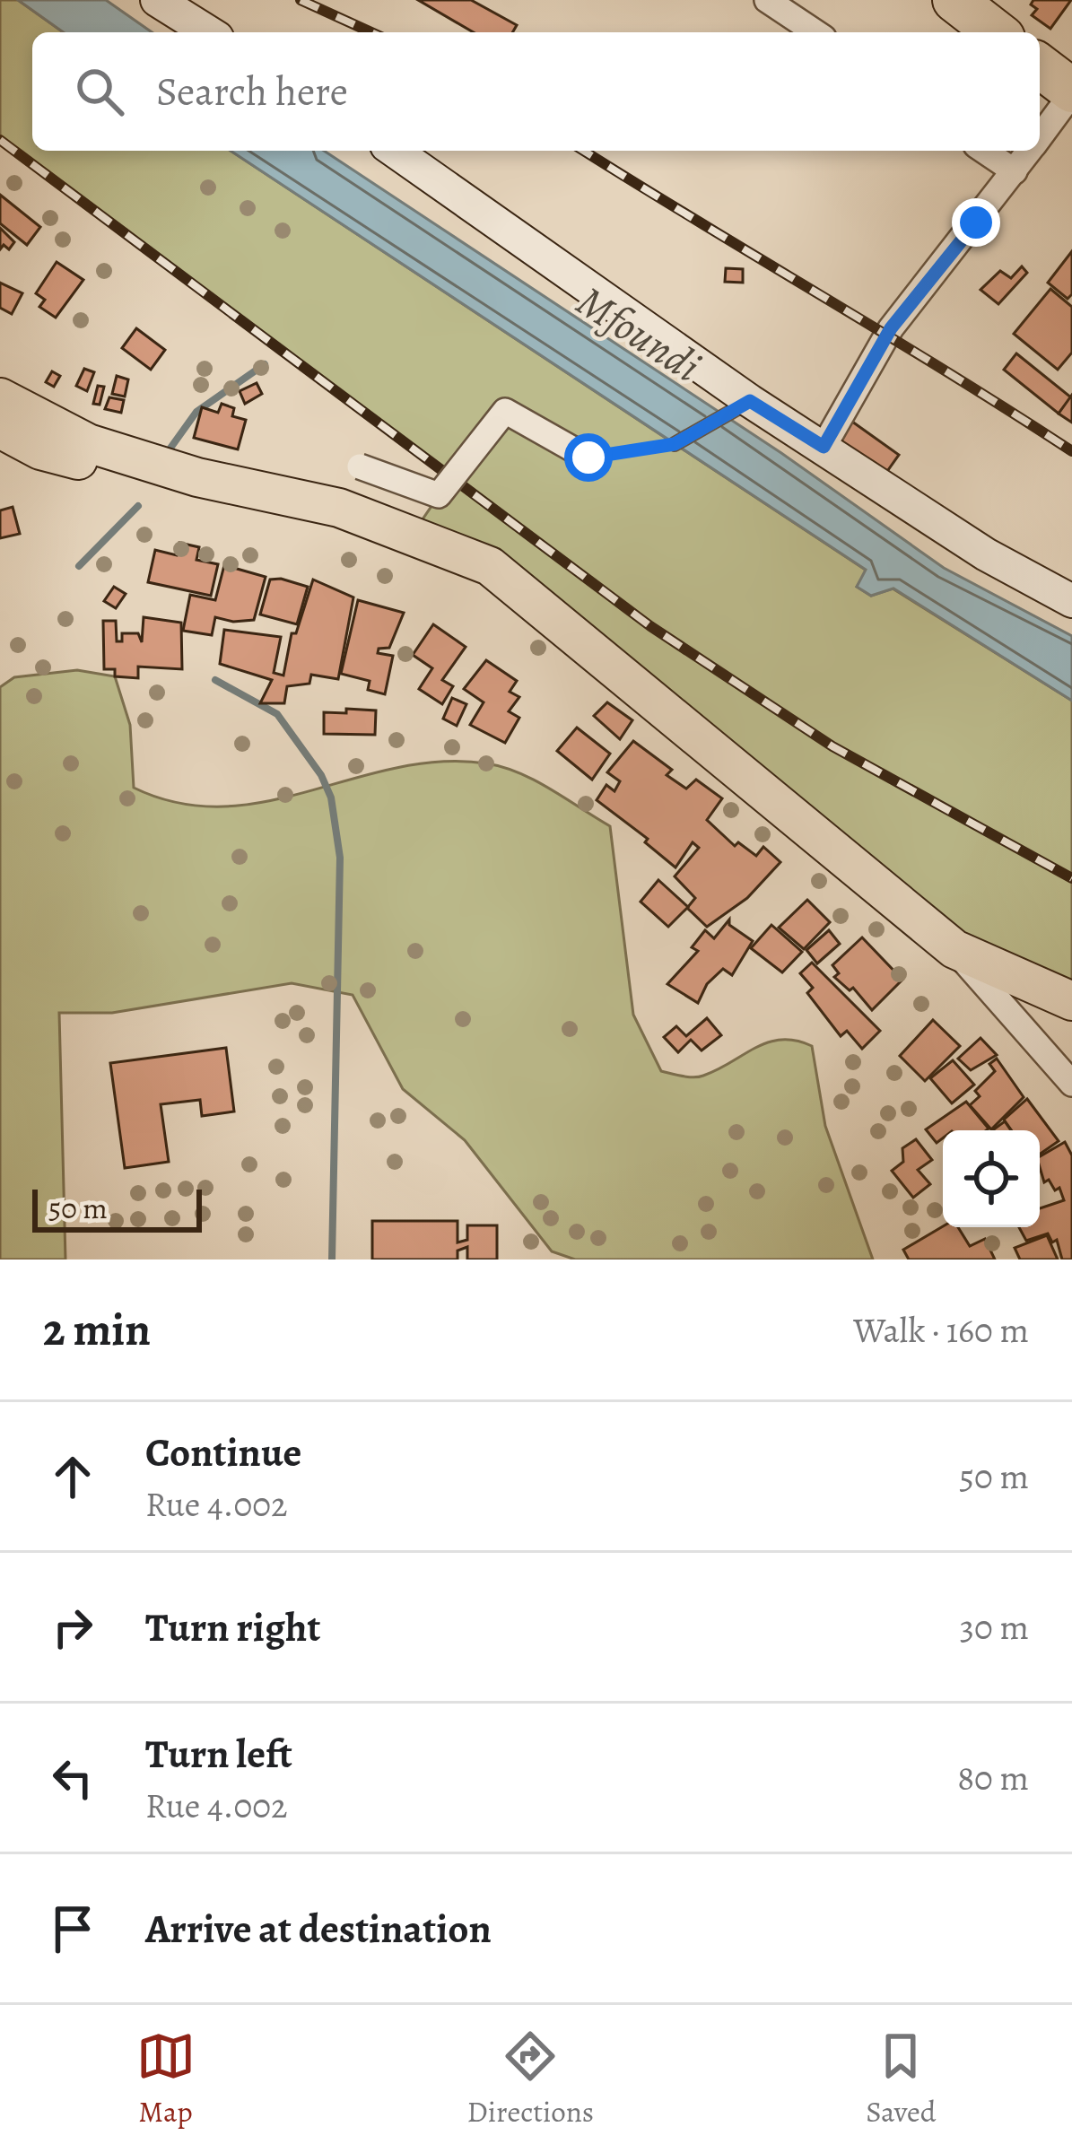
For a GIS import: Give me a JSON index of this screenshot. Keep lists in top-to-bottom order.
{
  "water": ["Mfoundi"],
  "scale_bar": "50 m",
  "page": {
    "search": "Search here",
    "scale": "50 m",
    "heading": ["2 min", "Walk · 160 m"],
    "list": [
      ["Continue", "Rue 4.002", "50 m"],
      ["Turn right", "30 m"],
      ["Turn left", "Rue 4.002", "80 m"],
      "Arrive at destination"
    ],
    "nav": ["Map", "Directions", "Saved"]
  }
}
